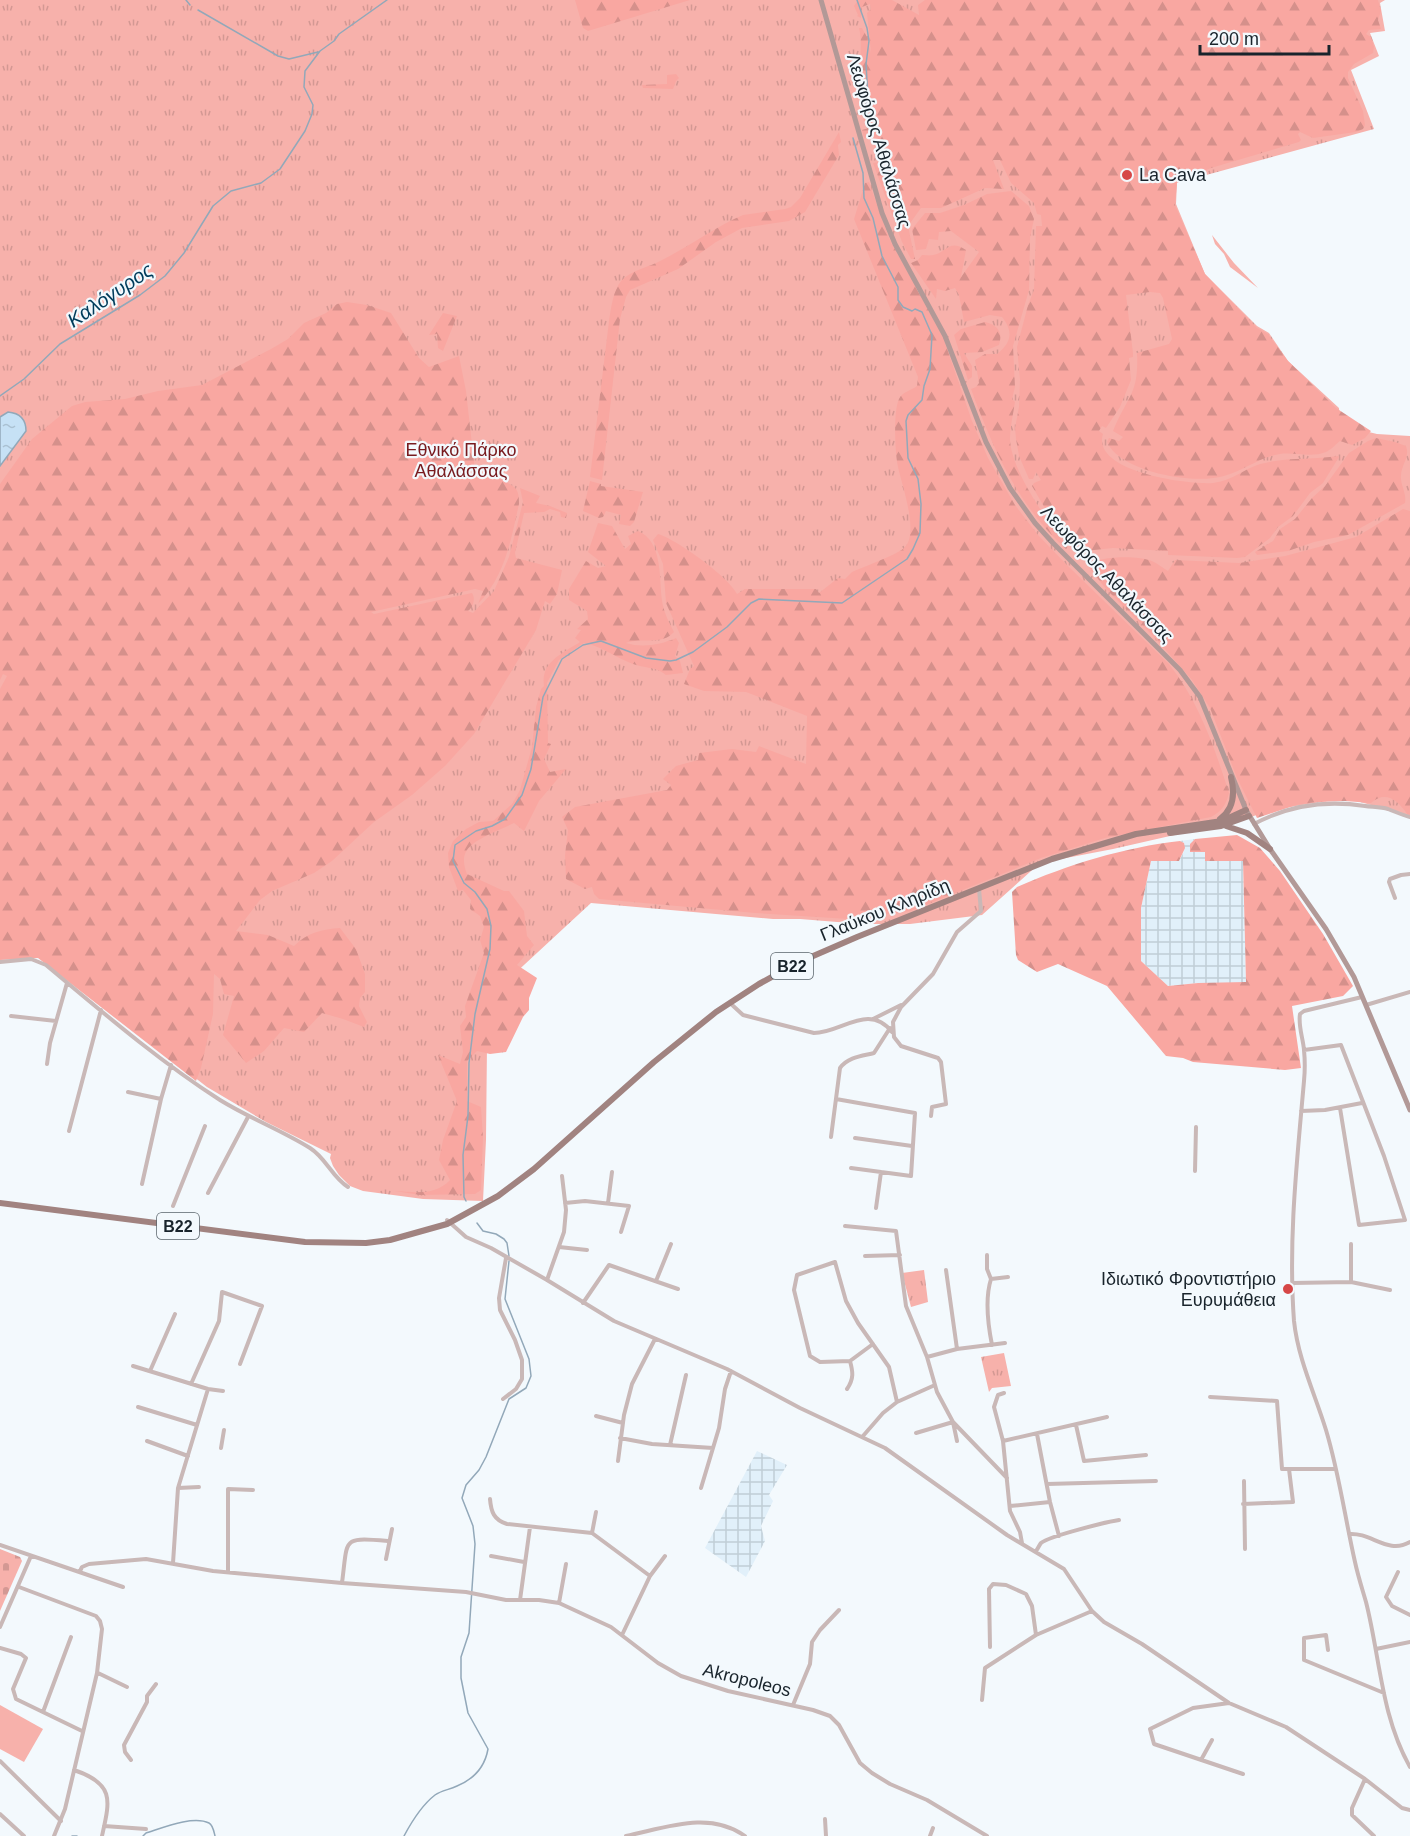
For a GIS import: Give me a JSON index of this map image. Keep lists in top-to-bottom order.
{
  "streets": {
    "main road": ["Λεωφόρος Αθαλάσσας", "Γλαύκου Κληρίδη", "B22"],
    "street": ["Akropoleos"]
  },
  "crossings": [
    ["Λεωφόρος Αθαλάσσας", "Γλαύκου Κληρίδη"]
  ],
  "water": ["Καλόγυρος"],
  "parks": ["Εθνικό Πάρκο Αθαλάσσας"],
  "places": ["La Cava", "Ιδιωτικό Φροντιστήριο Ευρυμάθεια"],
  "scale_bar": "200 m"
}
